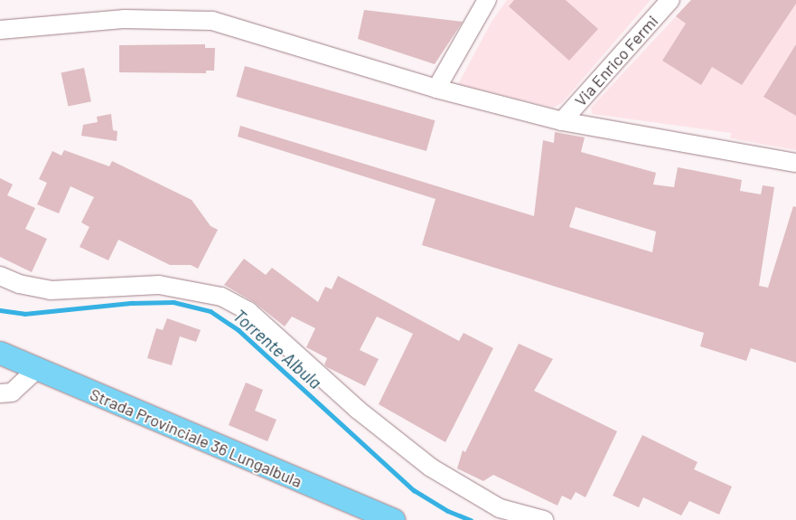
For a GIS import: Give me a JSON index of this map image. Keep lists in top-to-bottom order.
{
  "streets": {
    "main road": ["Strada Provinciale 36 Lungalbula"],
    "street": ["Via Enrico Fermi"]
  },
  "water": ["Torrente Albula"]
}
